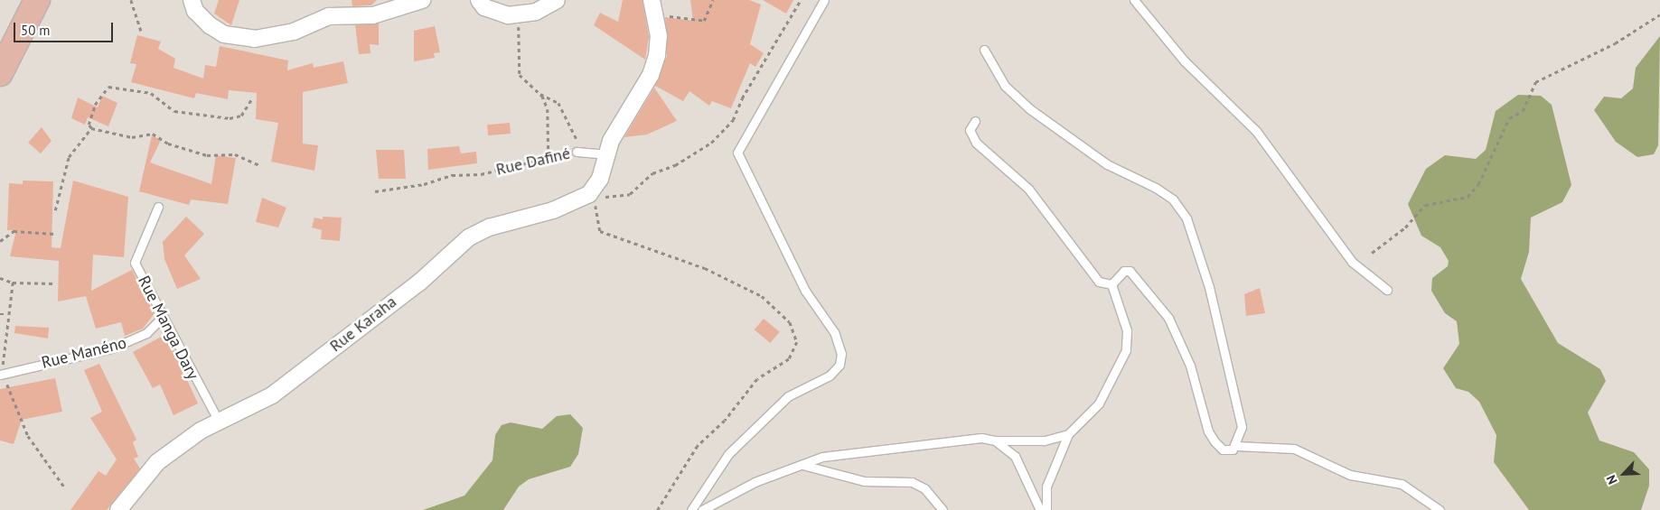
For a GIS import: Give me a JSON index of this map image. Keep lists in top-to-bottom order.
{
  "streets": {
    "street": ["Rue Karaha"],
    "lane": ["Rue Dafiné", "Rue Manga Dary", "Rue Manéno"]
  },
  "crossings": [
    ["Rue Karaha", "Rue Manga Dary"],
    ["Rue Manga Dary", "Rue Manéno"]
  ],
  "scale_bar": "50 m",
  "north": "bottom left"
}
